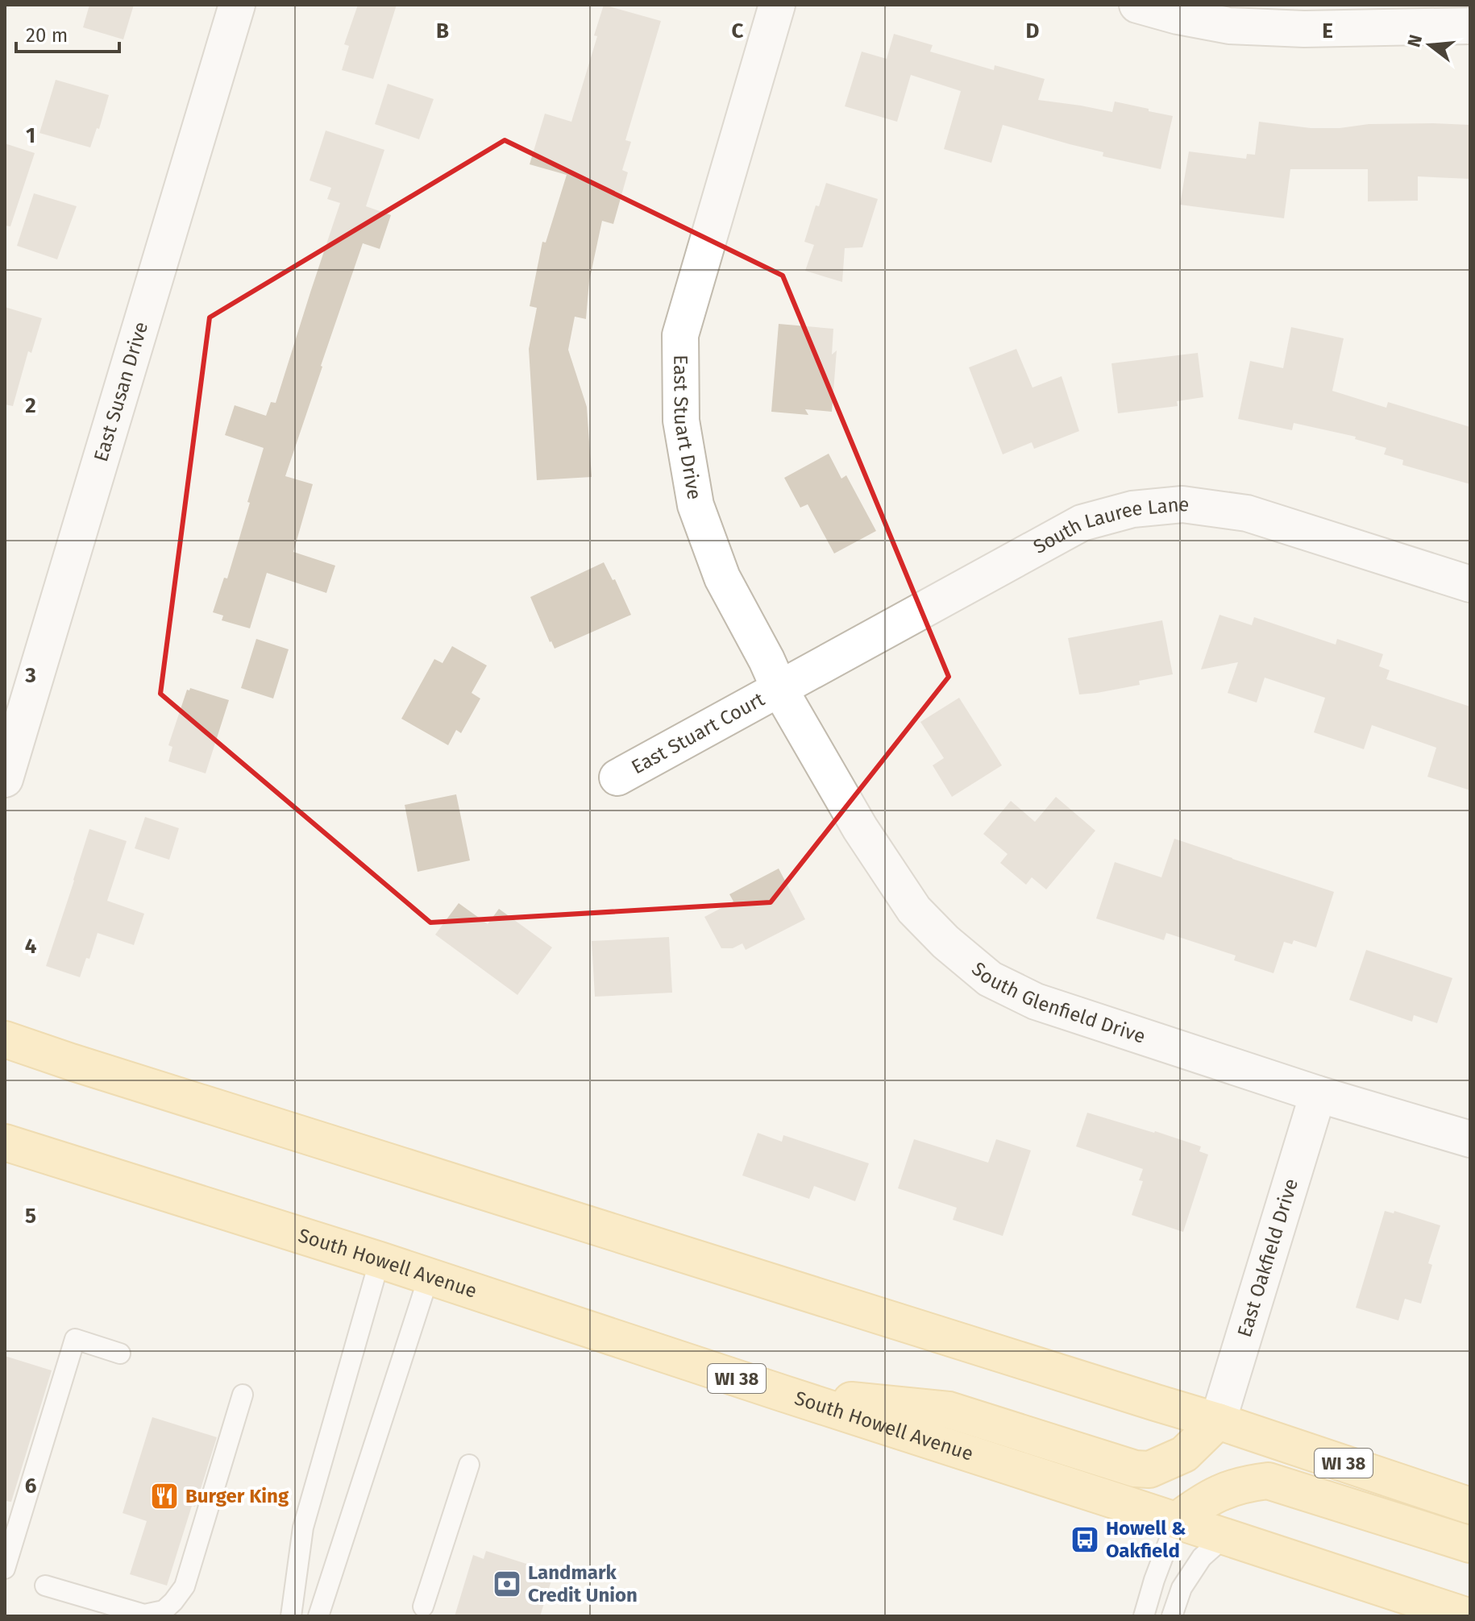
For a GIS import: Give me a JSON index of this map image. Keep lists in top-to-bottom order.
{
  "streets": {
    "main road": ["South Howell Avenue", "WI 38"],
    "street": [
      "East Susan Drive",
      "East Stuart Drive",
      "South Lauree Lane",
      "East Stuart Court",
      "South Glenfield Drive",
      "East Oakfield Drive"
    ]
  },
  "crossings": [
    ["East Stuart Drive", "South Lauree Lane"],
    ["East Stuart Drive", "East Stuart Court"],
    ["East Stuart Drive", "South Glenfield Drive"],
    ["South Lauree Lane", "East Stuart Court"],
    ["South Lauree Lane", "South Glenfield Drive"],
    ["East Stuart Court", "South Glenfield Drive"],
    ["South Glenfield Drive", "East Oakfield Drive"],
    ["East Oakfield Drive", "WI 38"]
  ],
  "places": {
    "restaurant": ["Burger King"],
    "bus stop": ["Howell & Oakfield"],
    "bank": ["Landmark Credit Union"]
  },
  "scale_bar": "20 m",
  "north": "left",
  "grid": {
    "columns": [
      "B",
      "C",
      "D",
      "E"
    ],
    "rows": [
      "1",
      "2",
      "3",
      "4",
      "5",
      "6"
    ]
  }
}
